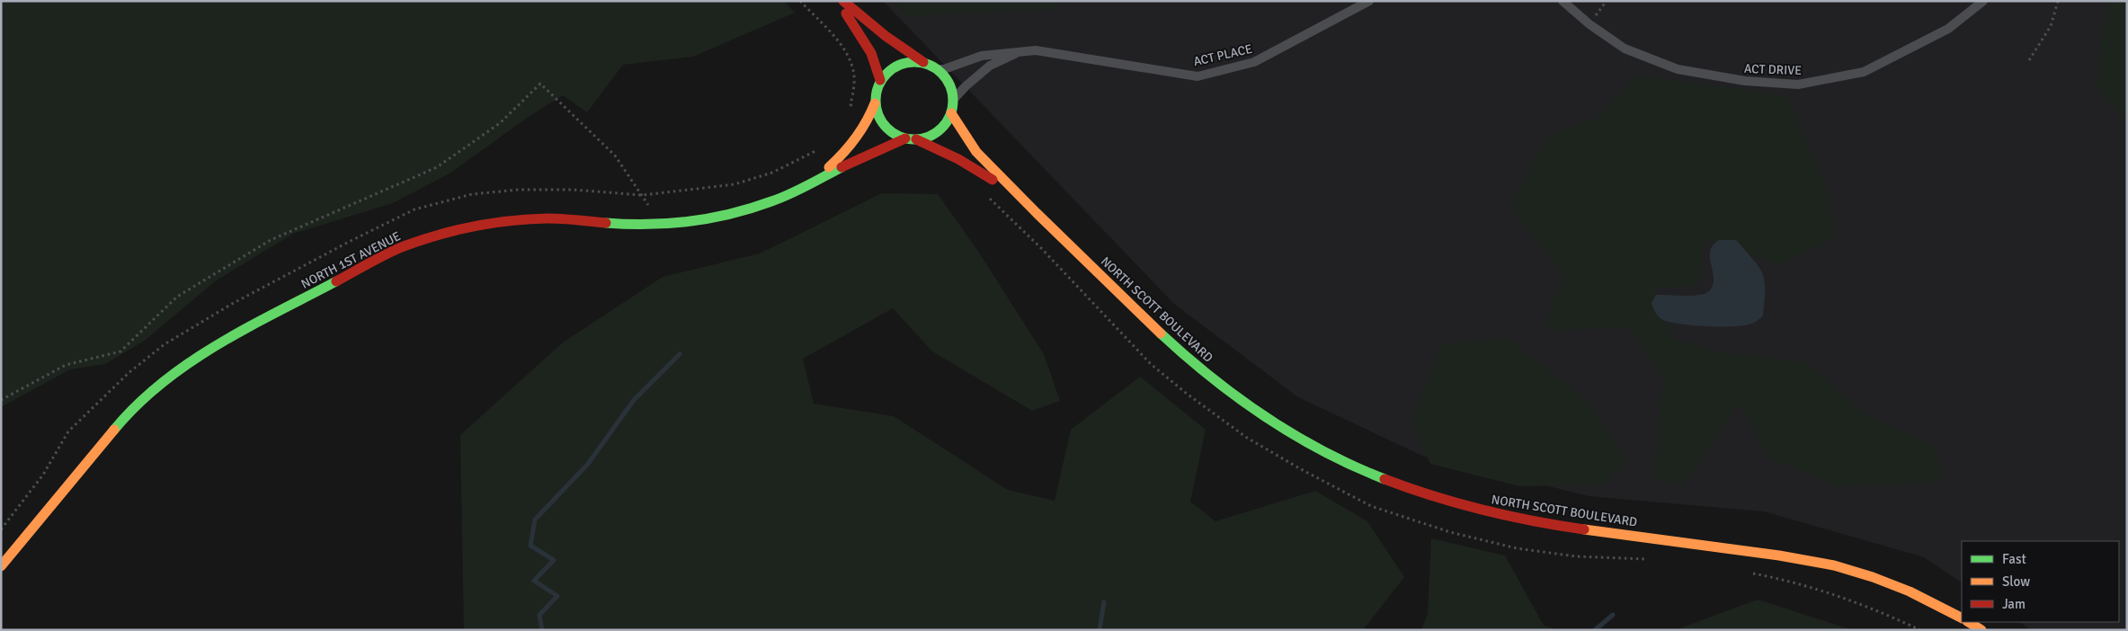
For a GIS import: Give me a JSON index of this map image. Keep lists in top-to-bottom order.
{
  "streets": {
    "main road": ["NORTH 1ST AVENUE", "NORTH SCOTT BOULEVARD"],
    "lane": ["ACT PLACE", "ACT DRIVE"]
  },
  "crossings": [
    ["ACT PLACE", "NORTH 1ST AVENUE"],
    ["ACT PLACE", "NORTH SCOTT BOULEVARD"],
    ["NORTH 1ST AVENUE", "NORTH SCOTT BOULEVARD"]
  ],
  "legend": ["Fast", "Slow", "Jam"]
}
